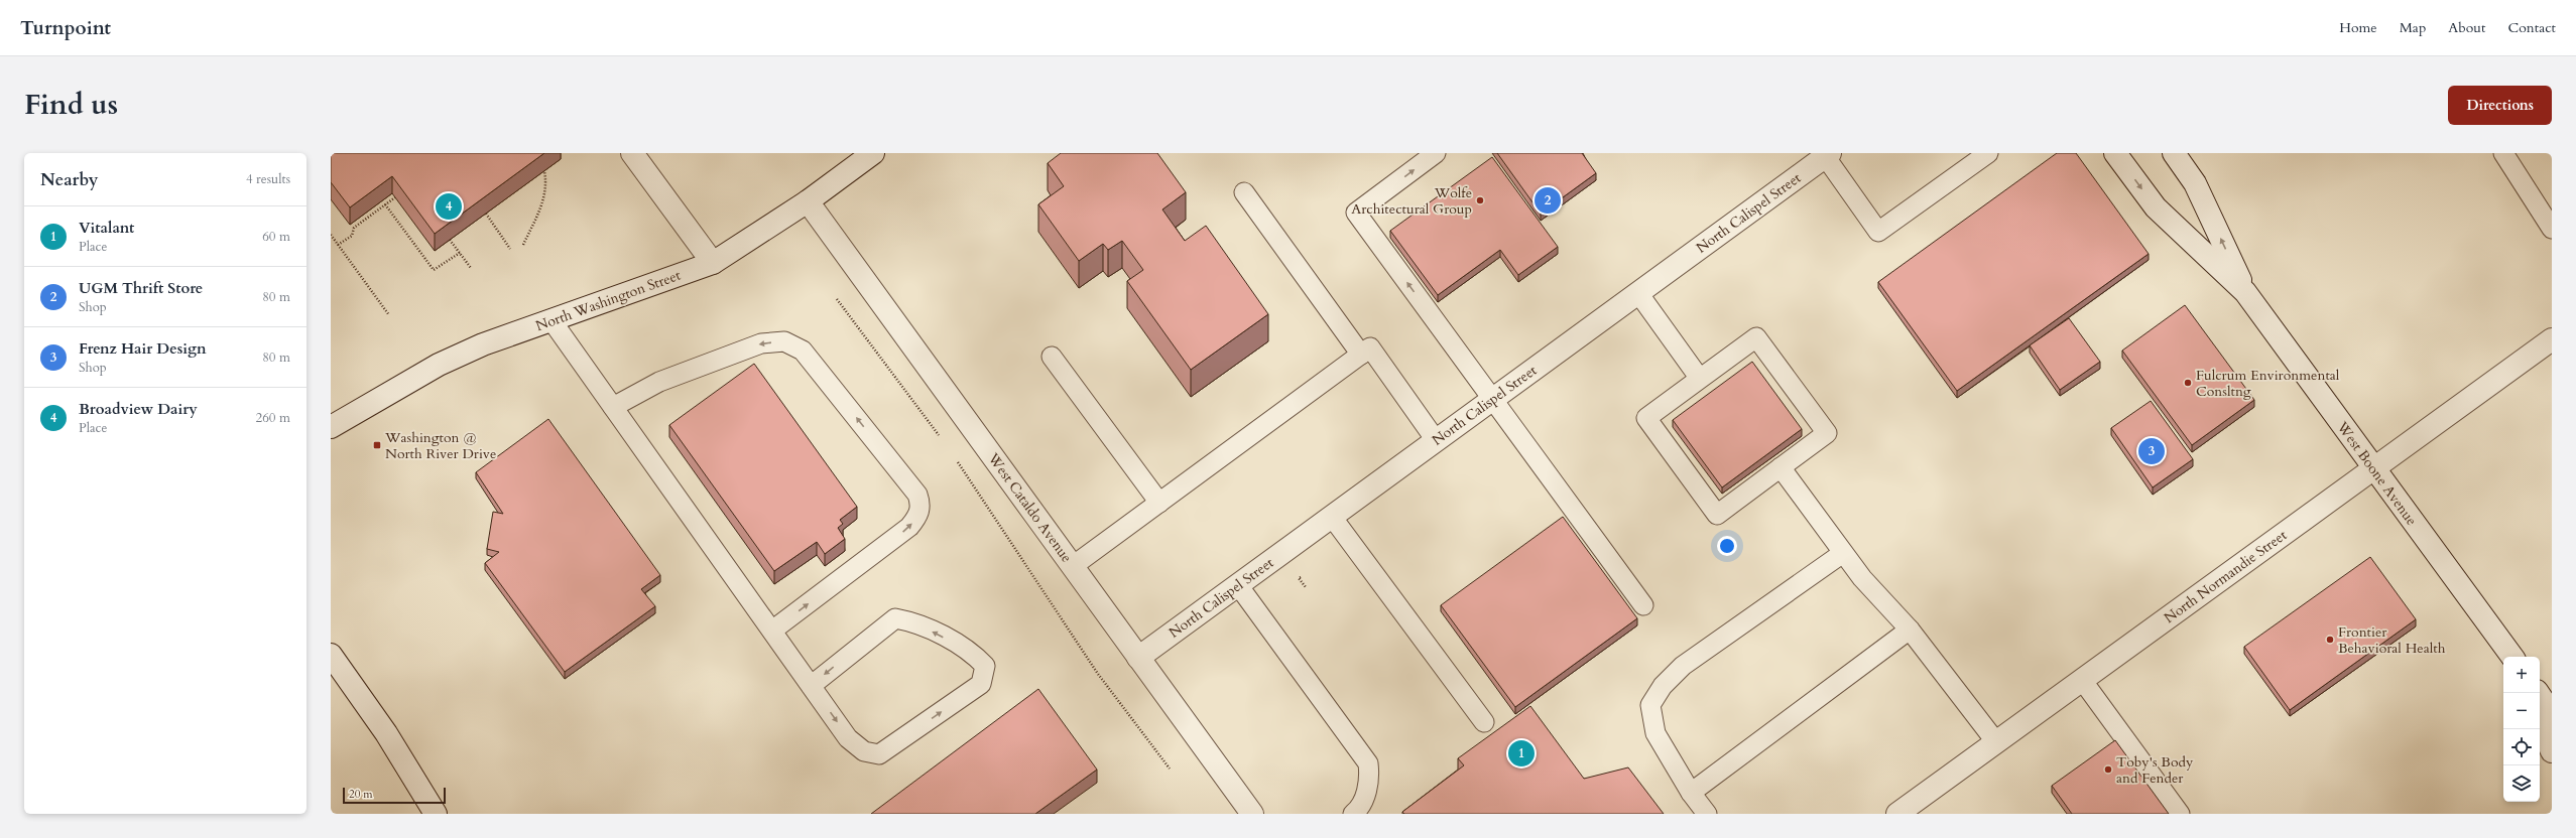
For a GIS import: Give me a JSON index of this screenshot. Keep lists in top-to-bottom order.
{
  "streets": {
    "street": [
      "North Calispel Street",
      "North Washington Street",
      "West Boone Avenue",
      "West Cataldo Avenue",
      "North Normandie Street"
    ]
  },
  "crossings": [
    ["North Calispel Street", "West Cataldo Avenue"],
    ["North Washington Street", "West Cataldo Avenue"],
    ["West Boone Avenue", "North Normandie Street"]
  ],
  "places": {
    "other": [
      "Wolfe Architectural Group",
      "Fulcrum Environmental Consltng",
      "Frontier Behavioral Health",
      "Toby's Body and Fender"
    ],
    "transit": ["Washington @ North River Drive"]
  },
  "scale_bar": "20 m",
  "page": {
    "header": "Turnpoint",
    "nav": [
      "Home",
      "Map",
      "About",
      "Contact"
    ],
    "title": "Find us",
    "buttons": "Directions",
    "heading": ["Nearby", "4 results"],
    "pins": [
      "2",
      "4",
      "3",
      "1"
    ],
    "list": [
      {
        "mark": "1",
        "name": "Vitalant",
        "note": "Place",
        "value": "60 m"
      },
      {
        "mark": "2",
        "name": "UGM Thrift Store",
        "note": "Shop",
        "value": "80 m"
      },
      {
        "mark": "3",
        "name": "Frenz Hair Design",
        "note": "Shop",
        "value": "80 m"
      },
      {
        "mark": "4",
        "name": "Broadview Dairy",
        "note": "Place",
        "value": "260 m"
      }
    ],
    "map_buttons": ["+", "−"],
    "scale": "20 m"
  }
}
